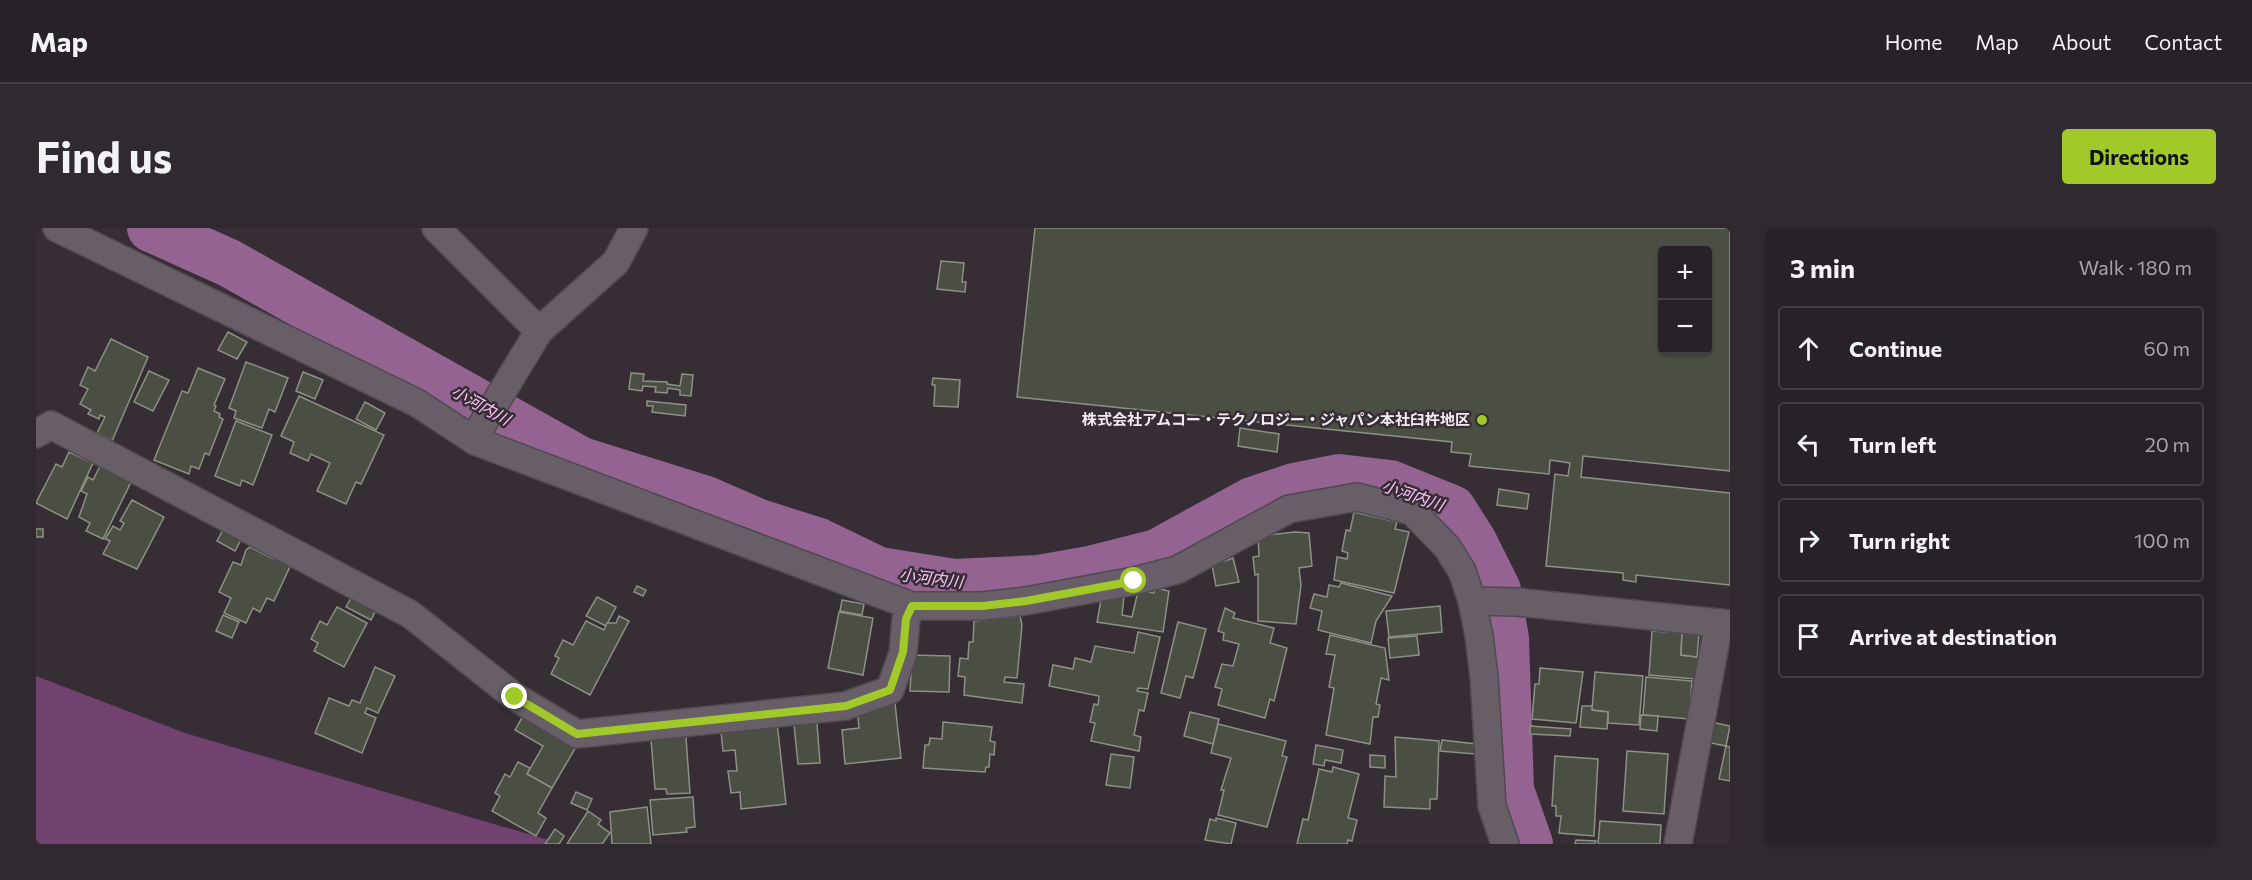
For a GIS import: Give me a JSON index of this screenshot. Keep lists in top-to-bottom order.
{
  "water": ["小河内川"],
  "places": ["株式会社アムコー・テクノロジー・ジャパン本社臼杵地区"],
  "page": {
    "header": "Map",
    "nav": [
      "Home",
      "Map",
      "About",
      "Contact"
    ],
    "buttons": "Directions",
    "title": "Find us",
    "heading": ["3 min", "Walk · 180 m"],
    "map_buttons": ["+", "−"],
    "list": [
      ["Continue", "60 m"],
      ["Turn left", "20 m"],
      ["Turn right", "100 m"],
      "Arrive at destination"
    ]
  }
}
